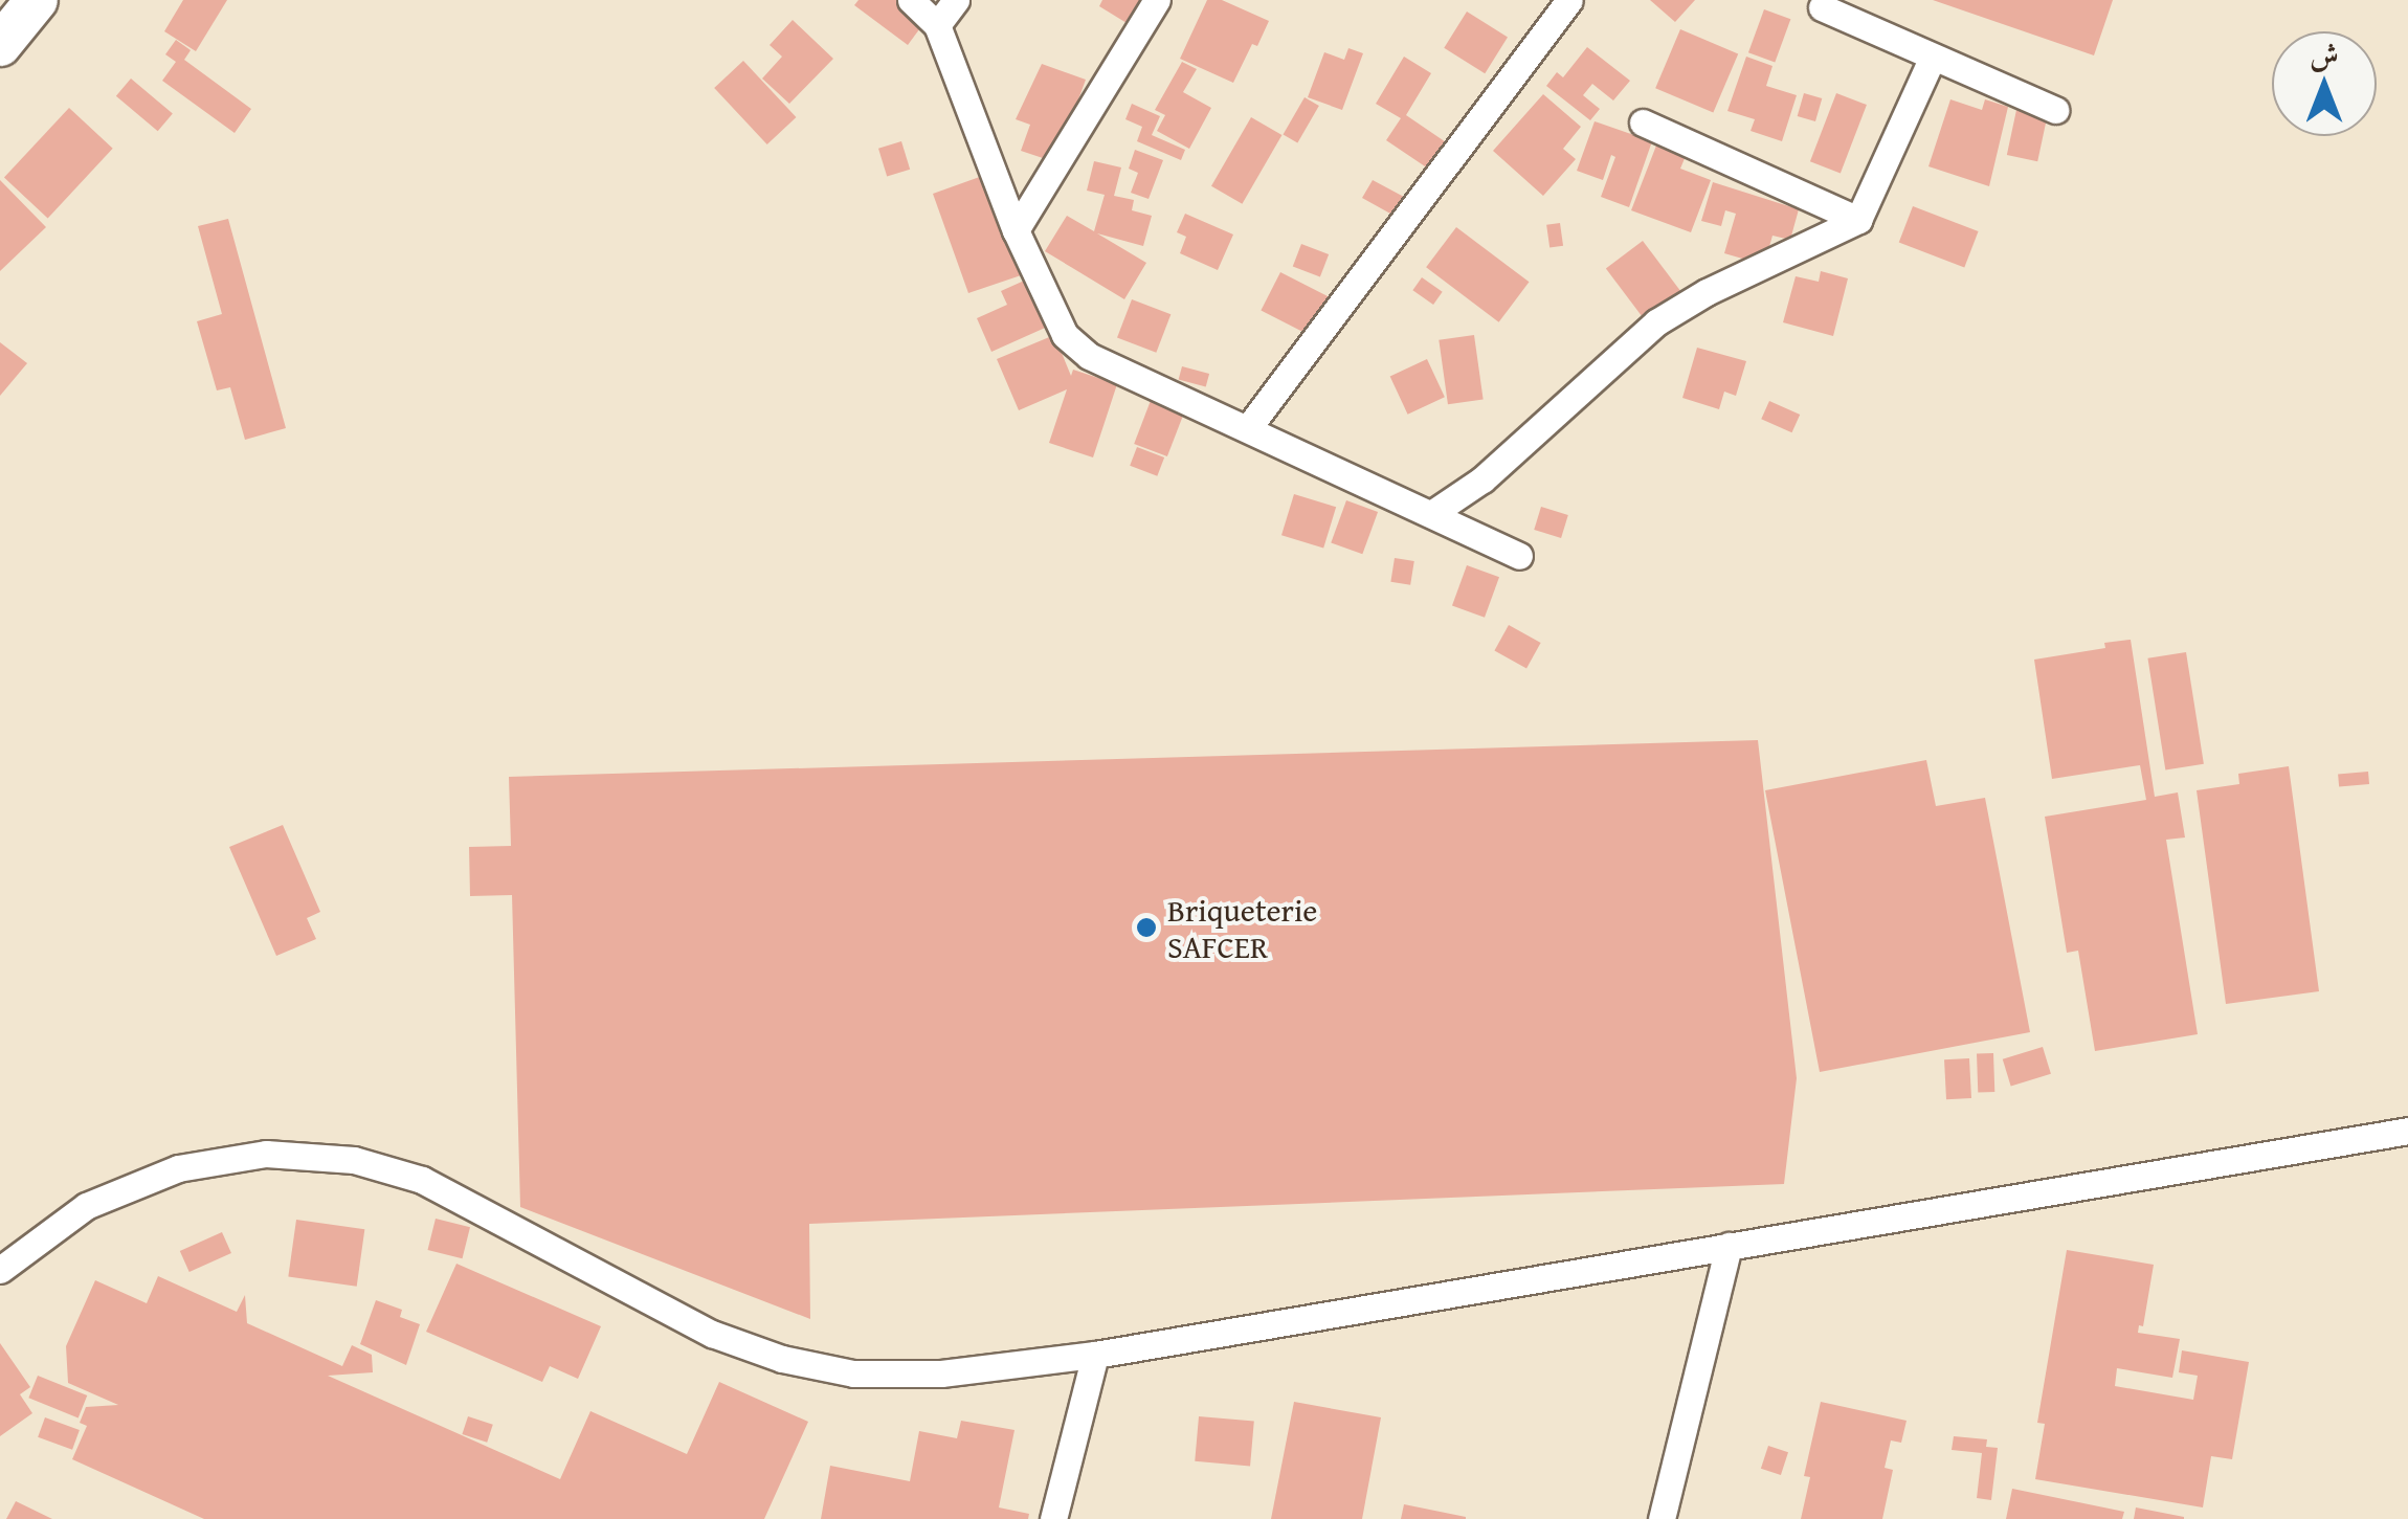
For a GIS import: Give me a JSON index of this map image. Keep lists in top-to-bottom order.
{
  "places": ["Briqueterie SAFCER"],
  "north": "top"
}
